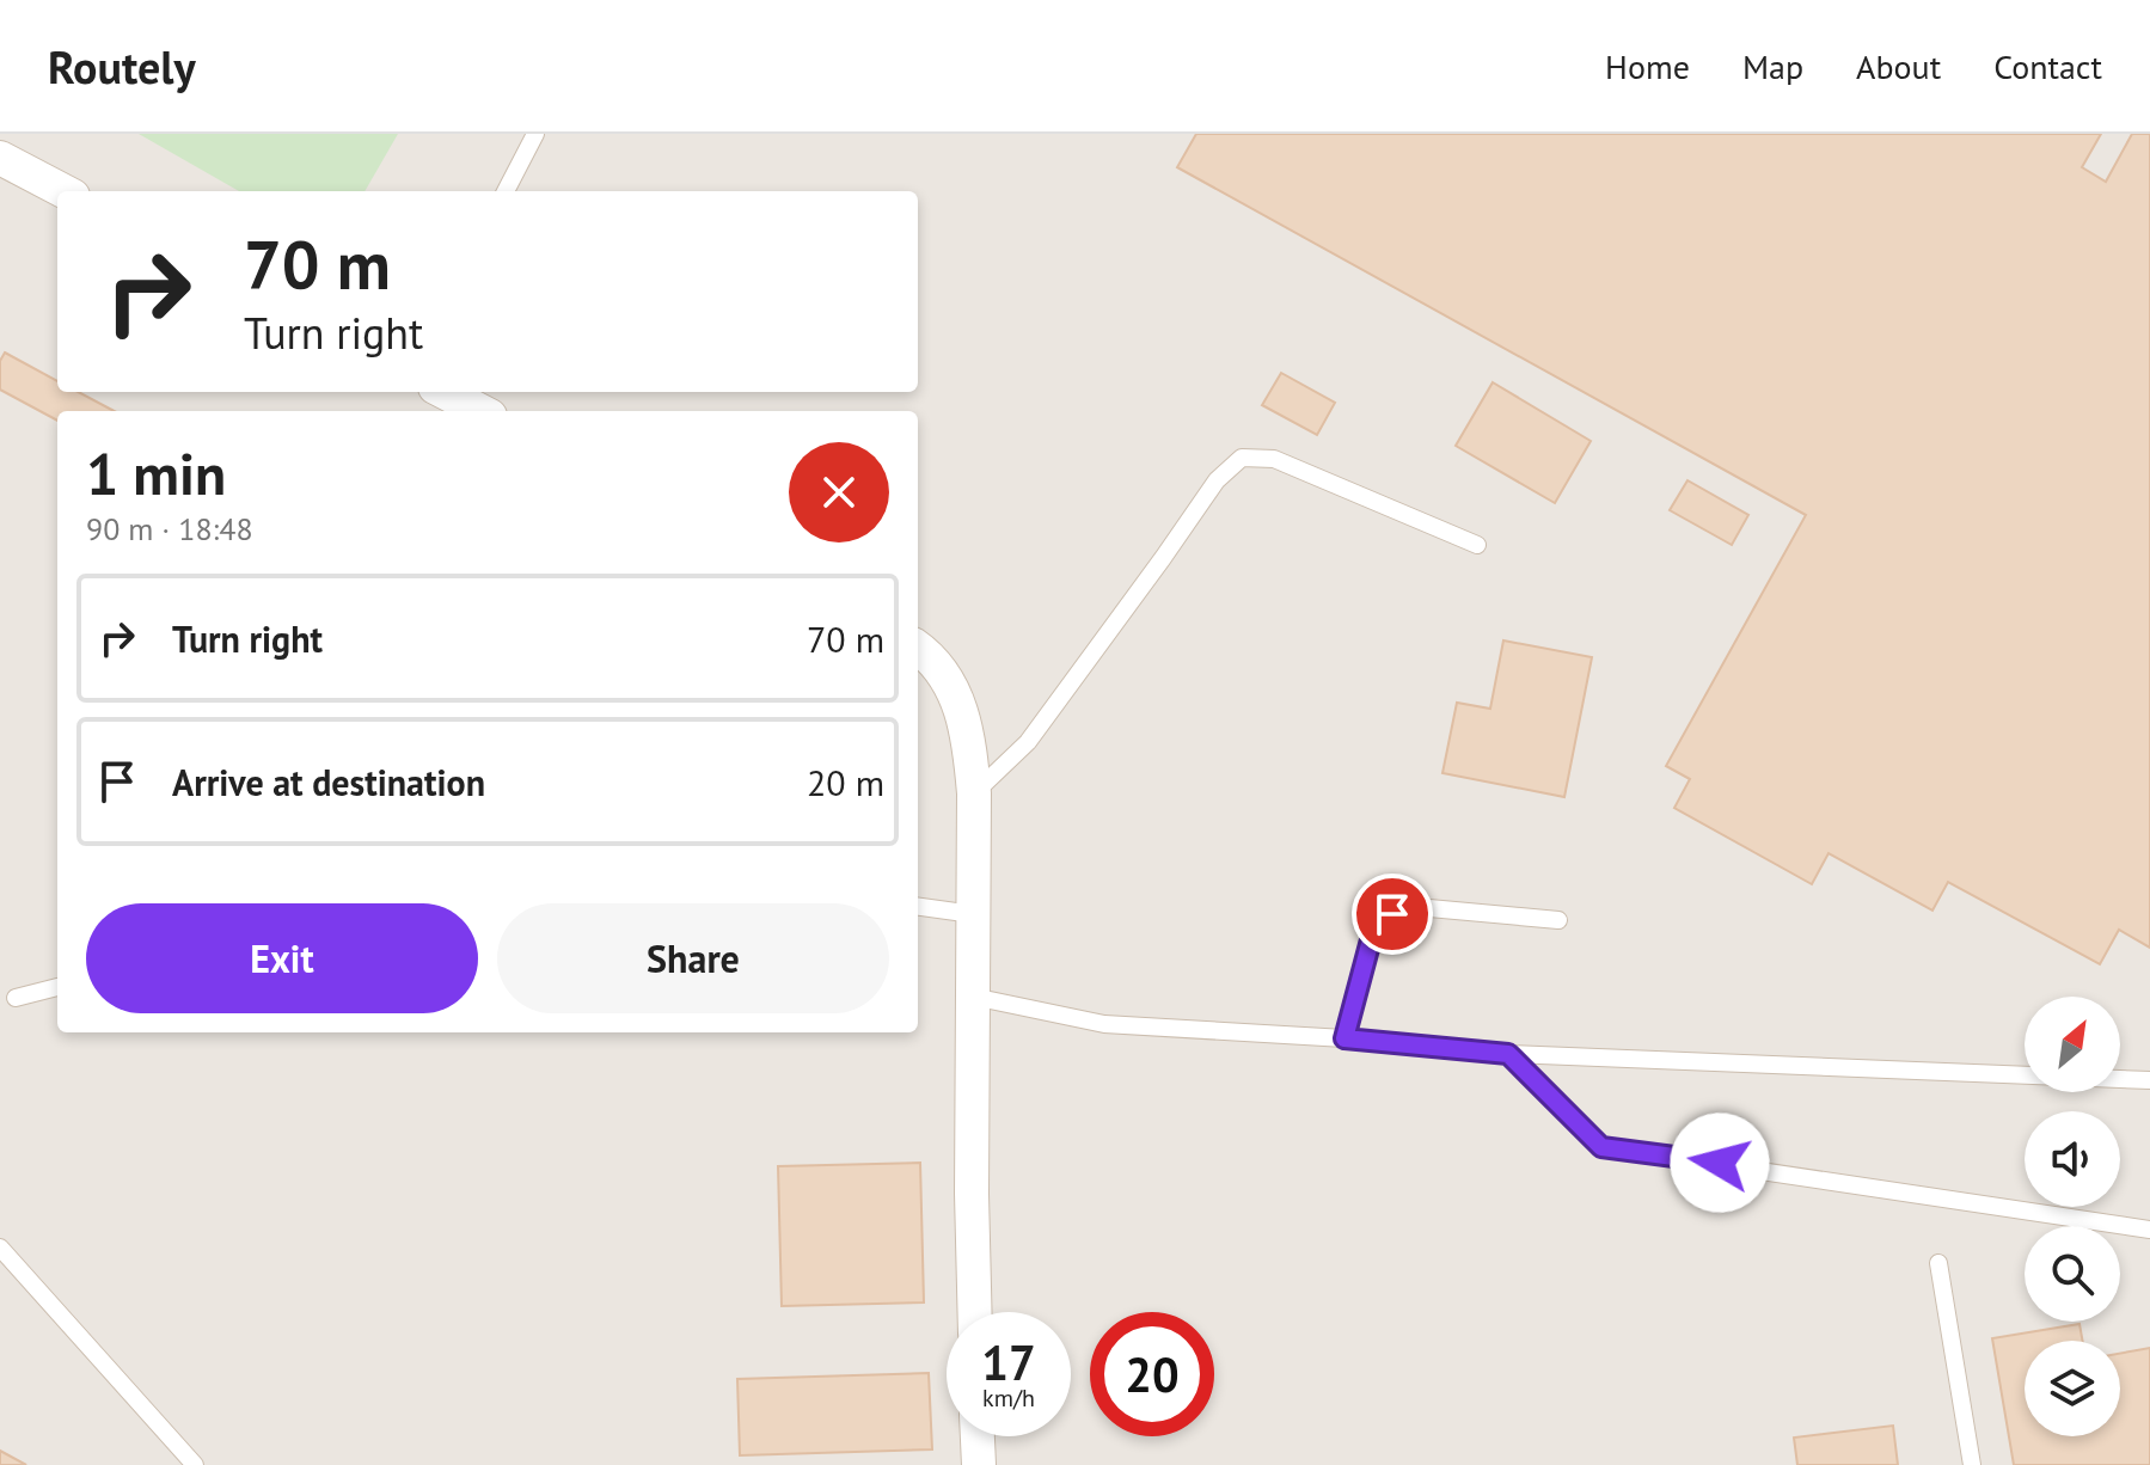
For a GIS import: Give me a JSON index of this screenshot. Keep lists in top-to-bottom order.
{
  "north": "top right",
  "page": {
    "header": "Routely",
    "nav": [
      "Home",
      "Map",
      "About",
      "Contact"
    ],
    "turn": ["70 m", "Turn right"],
    "heading": ["1 min", "90 m · 18:48"],
    "list": [
      {
        "name": "Turn right",
        "value": "70 m"
      },
      {
        "name": "Arrive at destination",
        "value": "20 m"
      }
    ],
    "buttons": ["Exit", "Share"],
    "speed": "17 km/h",
    "limit": "20"
  }
}
